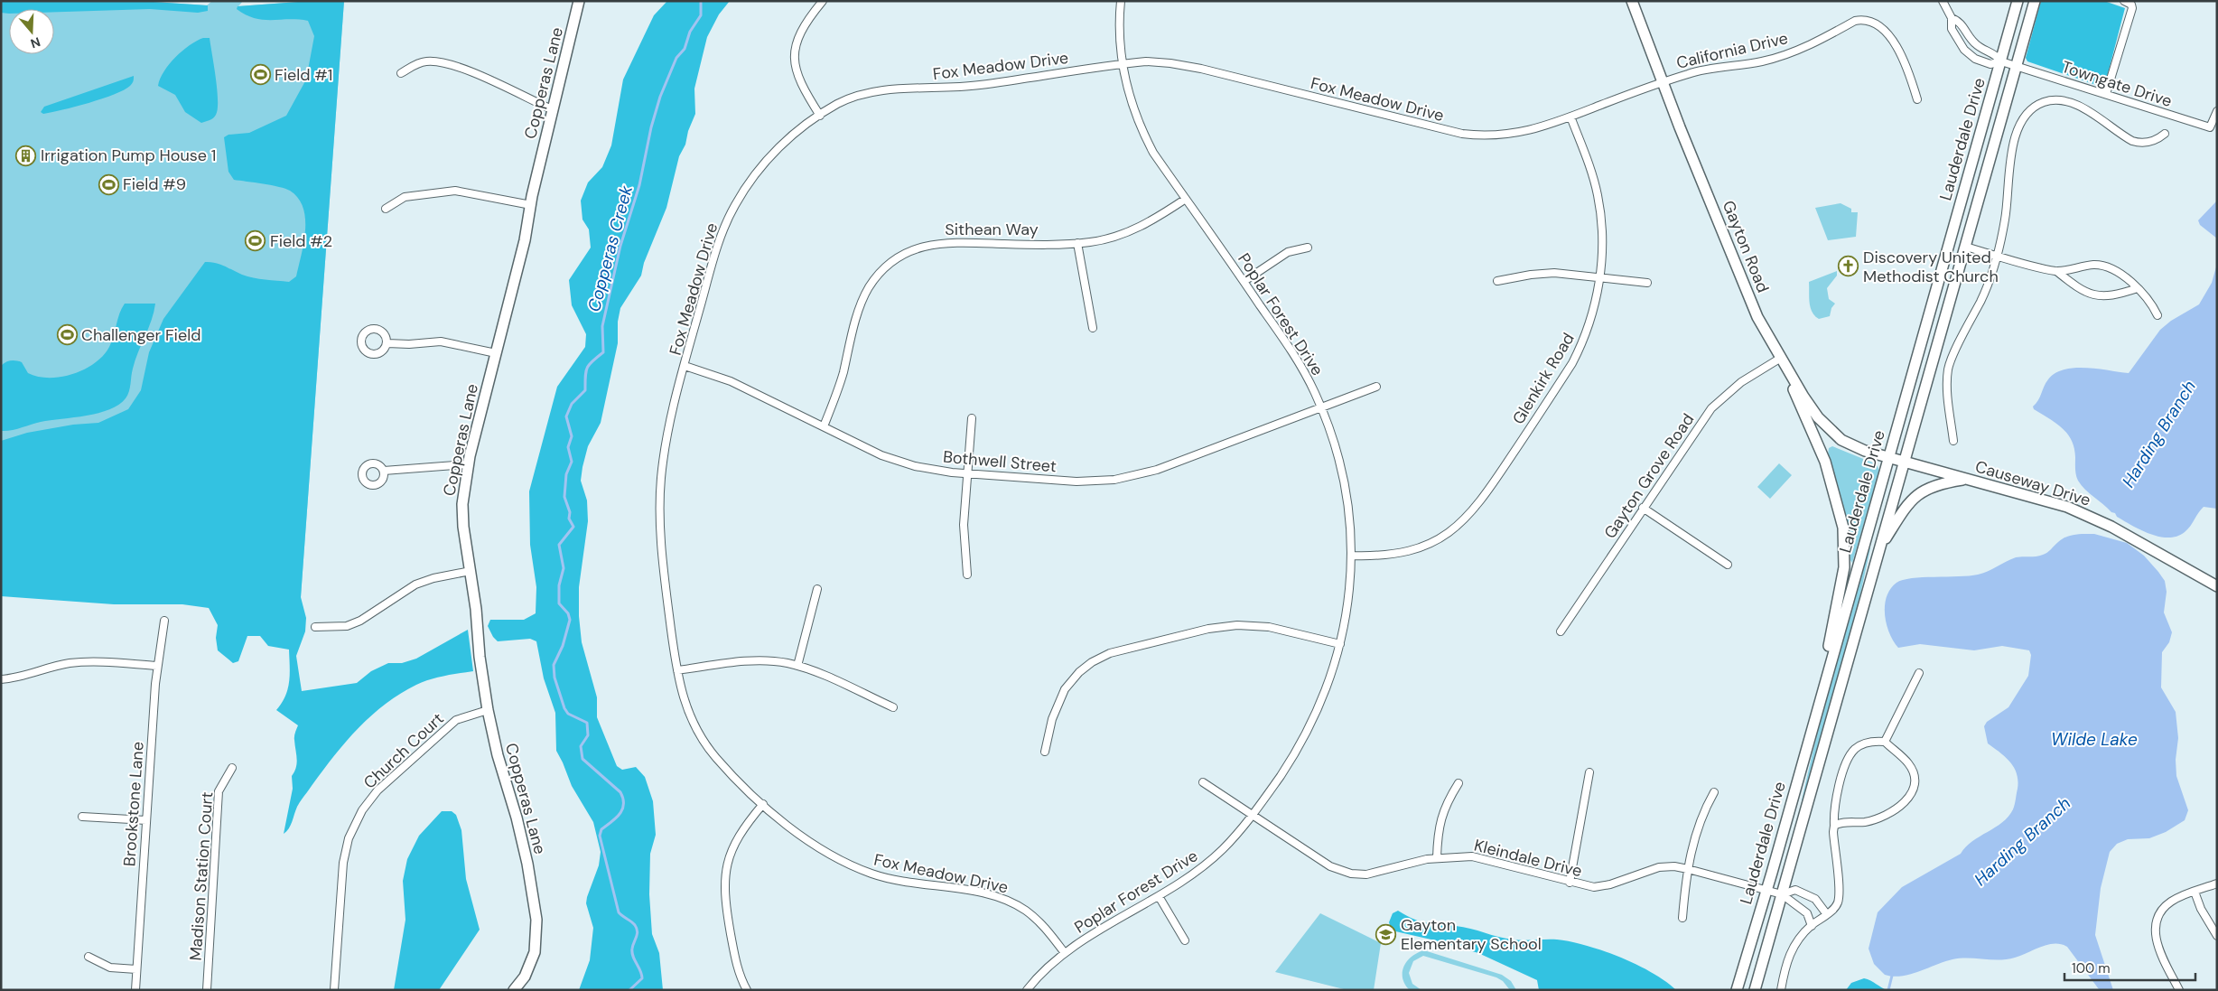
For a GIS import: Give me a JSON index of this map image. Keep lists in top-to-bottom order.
{
  "streets": {
    "main road": [
      "Copperas Lane",
      "Lauderdale Drive",
      "Gayton Road",
      "Causeway Drive"
    ],
    "street": [
      "California Drive",
      "Fox Meadow Drive",
      "Towngate Drive",
      "Sithean Way",
      "Poplar Forest Drive",
      "Glenkirk Road",
      "Bothwell Street",
      "Gayton Grove Road",
      "Church Court",
      "Brookstone Lane",
      "Kleindale Drive",
      "Madison Station Court"
    ]
  },
  "crossings": [
    ["California Drive", "Fox Meadow Drive"],
    ["California Drive", "Gayton Road"],
    ["Fox Meadow Drive", "Gayton Road"],
    ["Fox Meadow Drive", "Poplar Forest Drive"],
    ["Fox Meadow Drive", "Glenkirk Road"],
    ["Fox Meadow Drive", "Bothwell Street"],
    ["Copperas Lane", "Church Court"],
    ["Towngate Drive", "Lauderdale Drive"],
    ["Lauderdale Drive", "Gayton Road"],
    ["Lauderdale Drive", "Causeway Drive"],
    ["Lauderdale Drive", "Kleindale Drive"],
    ["Sithean Way", "Poplar Forest Drive"],
    ["Sithean Way", "Bothwell Street"],
    ["Gayton Road", "Gayton Grove Road"],
    ["Gayton Road", "Causeway Drive"],
    ["Poplar Forest Drive", "Glenkirk Road"],
    ["Poplar Forest Drive", "Bothwell Street"],
    ["Poplar Forest Drive", "Kleindale Drive"]
  ],
  "water": ["Copperas Creek", "Harding Branch", "Wilde Lake"],
  "places": {
    "sports": [
      "Field #1",
      "Field #9",
      "Field #2",
      "Challenger Field"
    ],
    "building": ["Irrigation Pump House 1"],
    "church": ["Discovery United Methodist Church"],
    "school or university": ["Gayton Elementary School"]
  },
  "scale_bar": "100 m",
  "north": "bottom"
}
